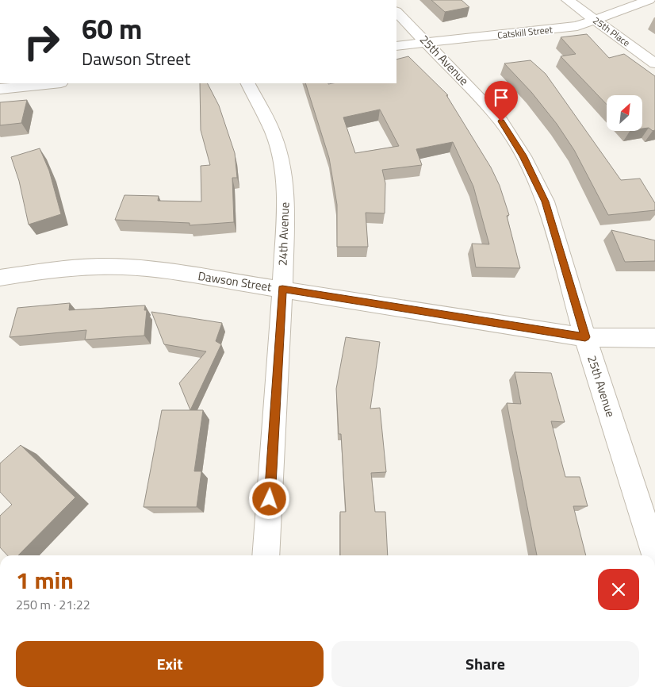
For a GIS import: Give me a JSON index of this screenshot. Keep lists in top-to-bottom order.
{
  "streets": {
    "street": [
      "25th Place",
      "Catskill Street",
      "25th Avenue",
      "24th Avenue",
      "Dawson Street"
    ]
  },
  "crossings": [
    ["25th Place", "Catskill Street"],
    ["Catskill Street", "25th Avenue"],
    ["25th Avenue", "Dawson Street"],
    ["24th Avenue", "Dawson Street"]
  ],
  "north": "top right",
  "page": {
    "turn": ["60 m", "Dawson Street"],
    "heading": ["1 min", "250 m · 21:22"],
    "buttons": ["Exit", "Share"]
  }
}
